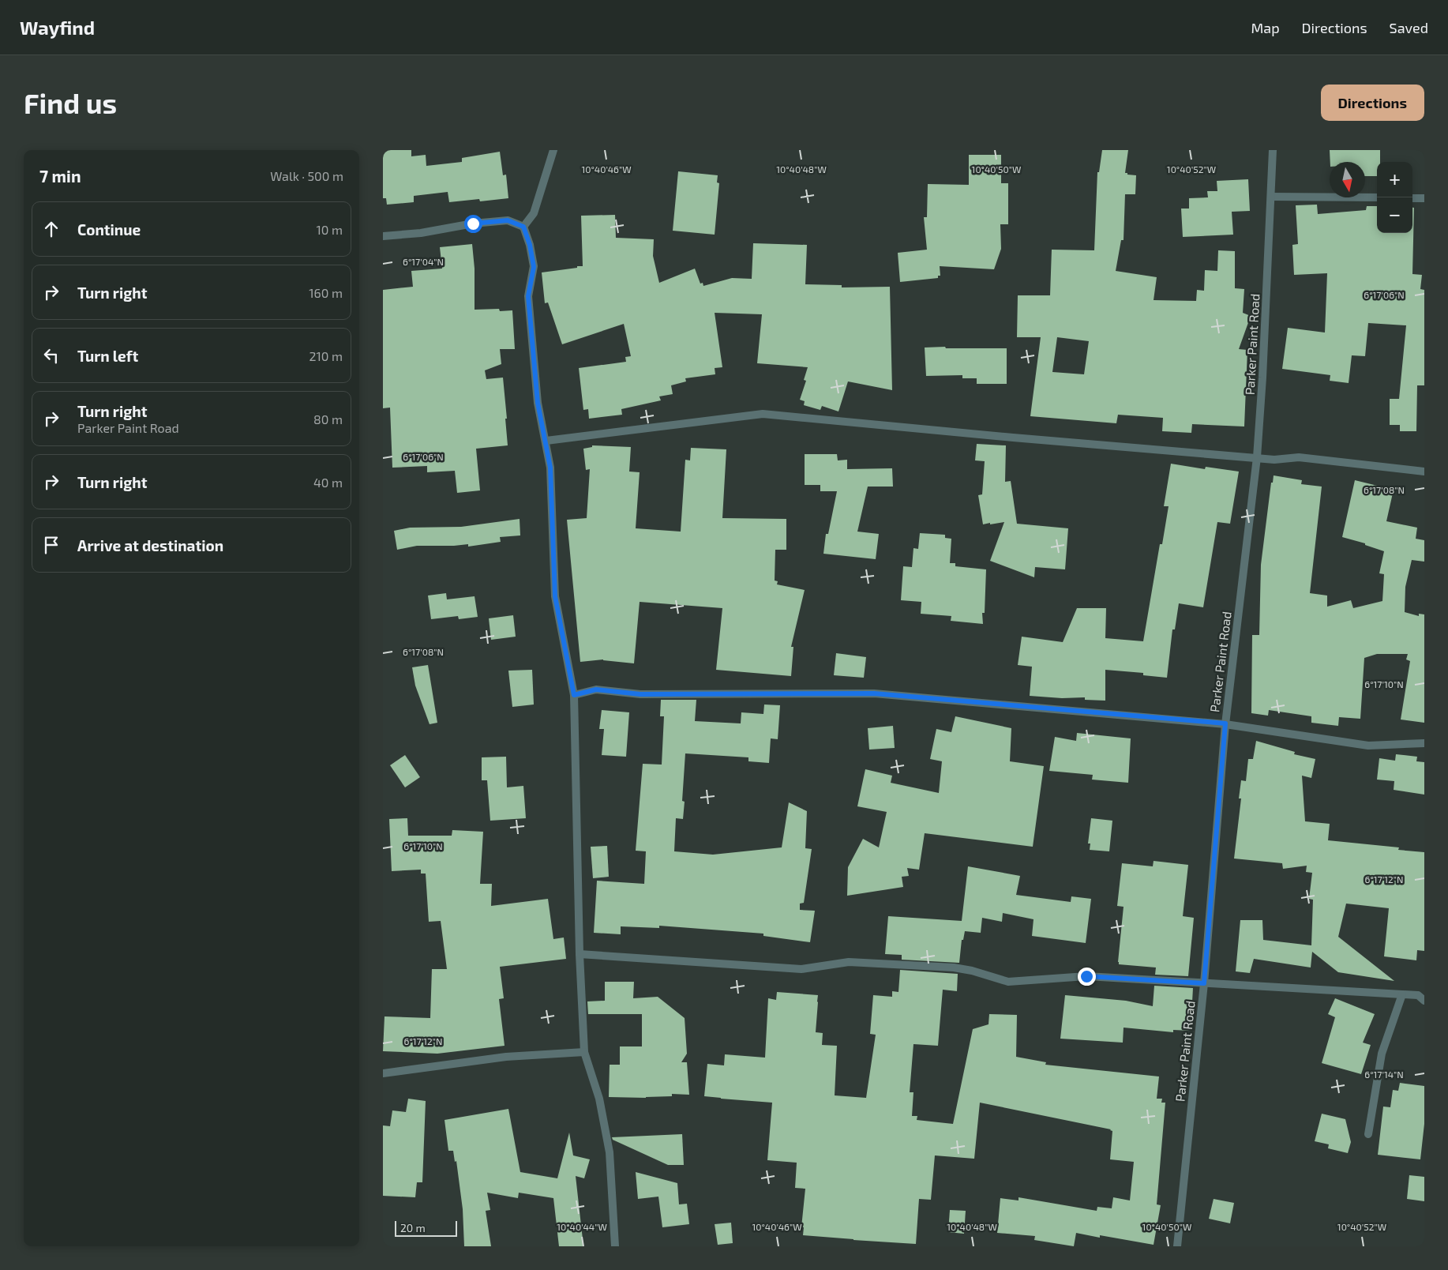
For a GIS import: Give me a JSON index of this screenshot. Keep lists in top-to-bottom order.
{
  "streets": {
    "street": ["Parker Paint Road"]
  },
  "scale_bar": "20 m",
  "north": "bottom",
  "page": {
    "header": "Wayfind",
    "nav": ["Map", "Directions", "Saved"],
    "buttons": "Directions",
    "title": "Find us",
    "heading": ["7 min", "Walk · 500 m"],
    "map_buttons": ["+", "−"],
    "list": [
      ["Continue", "10 m"],
      ["Turn right", "160 m"],
      ["Turn left", "210 m"],
      ["Turn right", "Parker Paint Road", "80 m"],
      ["Turn right", "40 m"],
      "Arrive at destination"
    ],
    "scale": "20 m"
  },
  "coordinates": [
    "10°40'46\"W",
    "10°40'48\"W",
    "10°40'50\"W",
    "10°40'52\"W",
    "6°17'04\"N",
    "6°17'06\"N",
    "6°17'08\"N",
    "6°17'10\"N",
    "6°17'12\"N",
    "6°17'14\"N",
    "10°40'44\"W"
  ]
}
